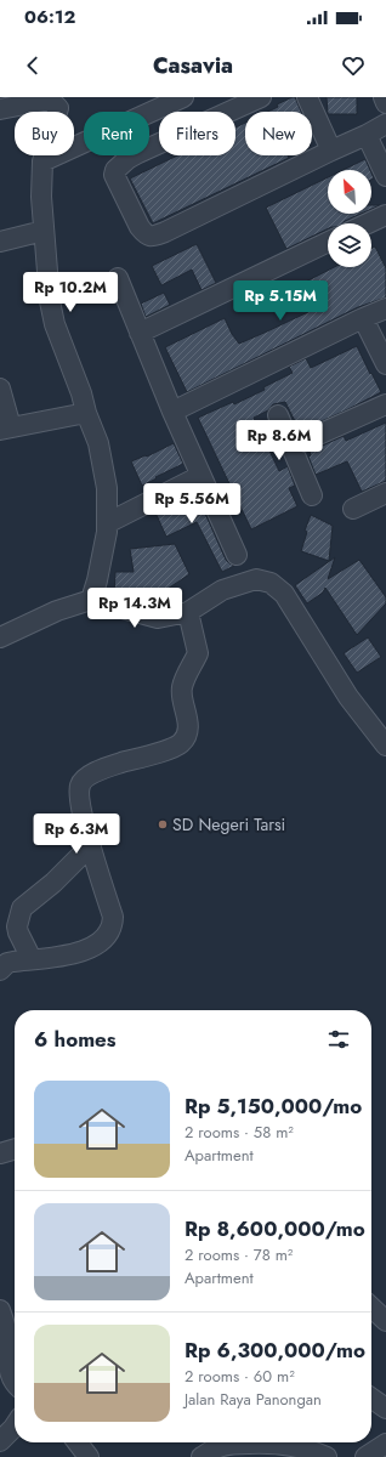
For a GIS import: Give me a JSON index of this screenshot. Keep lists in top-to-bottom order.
{
  "places": ["SD Negeri Tarsi"],
  "north": "top left",
  "page": {
    "status": "06:12",
    "header": "Casavia",
    "chip": [
      "Buy",
      "Rent",
      "Filters",
      "New"
    ],
    "price": [
      "Rp 10.2M",
      "Rp 5.15M",
      "Rp 8.6M",
      "Rp 5.56M",
      "Rp 14.3M",
      "Rp 6.3M"
    ],
    "heading": "6 homes",
    "list": [
      {
        "name": "Rp 5,150,000/mo",
        "note": "2 rooms · 58 m² · Apartment"
      },
      {
        "name": "Rp 8,600,000/mo",
        "note": "2 rooms · 78 m² · Apartment"
      },
      {
        "name": "Rp 6,300,000/mo",
        "note": "2 rooms · 60 m² · Jalan Raya Panongan"
      }
    ]
  }
}
